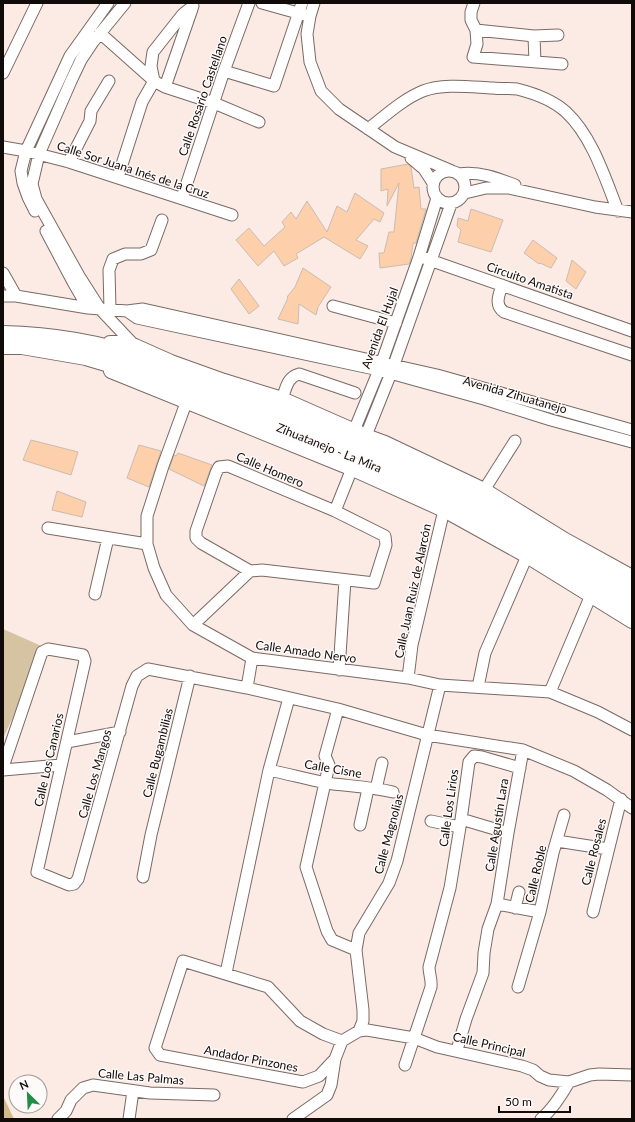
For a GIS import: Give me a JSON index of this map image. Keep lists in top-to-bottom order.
{
  "streets": {
    "highway": ["Zihuatanejo - La Mira"],
    "street": [
      "Calle Rosario Castellano",
      "Calle Sor Juana Inés de la Cruz",
      "Circuito Amatista",
      "Avenida El Hujal",
      "Avenida Zihuatanejo",
      "Calle Homero",
      "Calle Juan Ruiz de Alarcón",
      "Calle Amado Nervo",
      "Calle Bugambilias",
      "Calle Los Canarios",
      "Calle Cisne",
      "Calle Los Mangos",
      "Calle Los Lirios",
      "Calle Agustín Lara",
      "Calle Magnolias",
      "Calle Rosales",
      "Calle Roble",
      "Calle Principal",
      "Andador Pinzones",
      "Calle Las Palmas"
    ]
  },
  "crossings": [
    ["Calle Rosario Castellano", "Calle Sor Juana Inés de la Cruz"],
    ["Circuito Amatista", "Avenida El Hujal"],
    ["Avenida El Hujal", "Avenida Zihuatanejo"],
    ["Avenida El Hujal", "Zihuatanejo - La Mira"],
    ["Calle Juan Ruiz de Alarcón", "Calle Amado Nervo"],
    ["Calle Amado Nervo", "Calle Magnolias"],
    ["Calle Bugambilias", "Calle Los Mangos"],
    ["Calle Los Canarios", "Calle Los Mangos"],
    ["Calle Los Lirios", "Calle Agustín Lara"],
    ["Calle Los Lirios", "Calle Principal"],
    ["Calle Agustín Lara", "Calle Principal"],
    ["Calle Magnolias", "Calle Principal"]
  ],
  "scale_bar": "50 m",
  "north": "top left"
}
